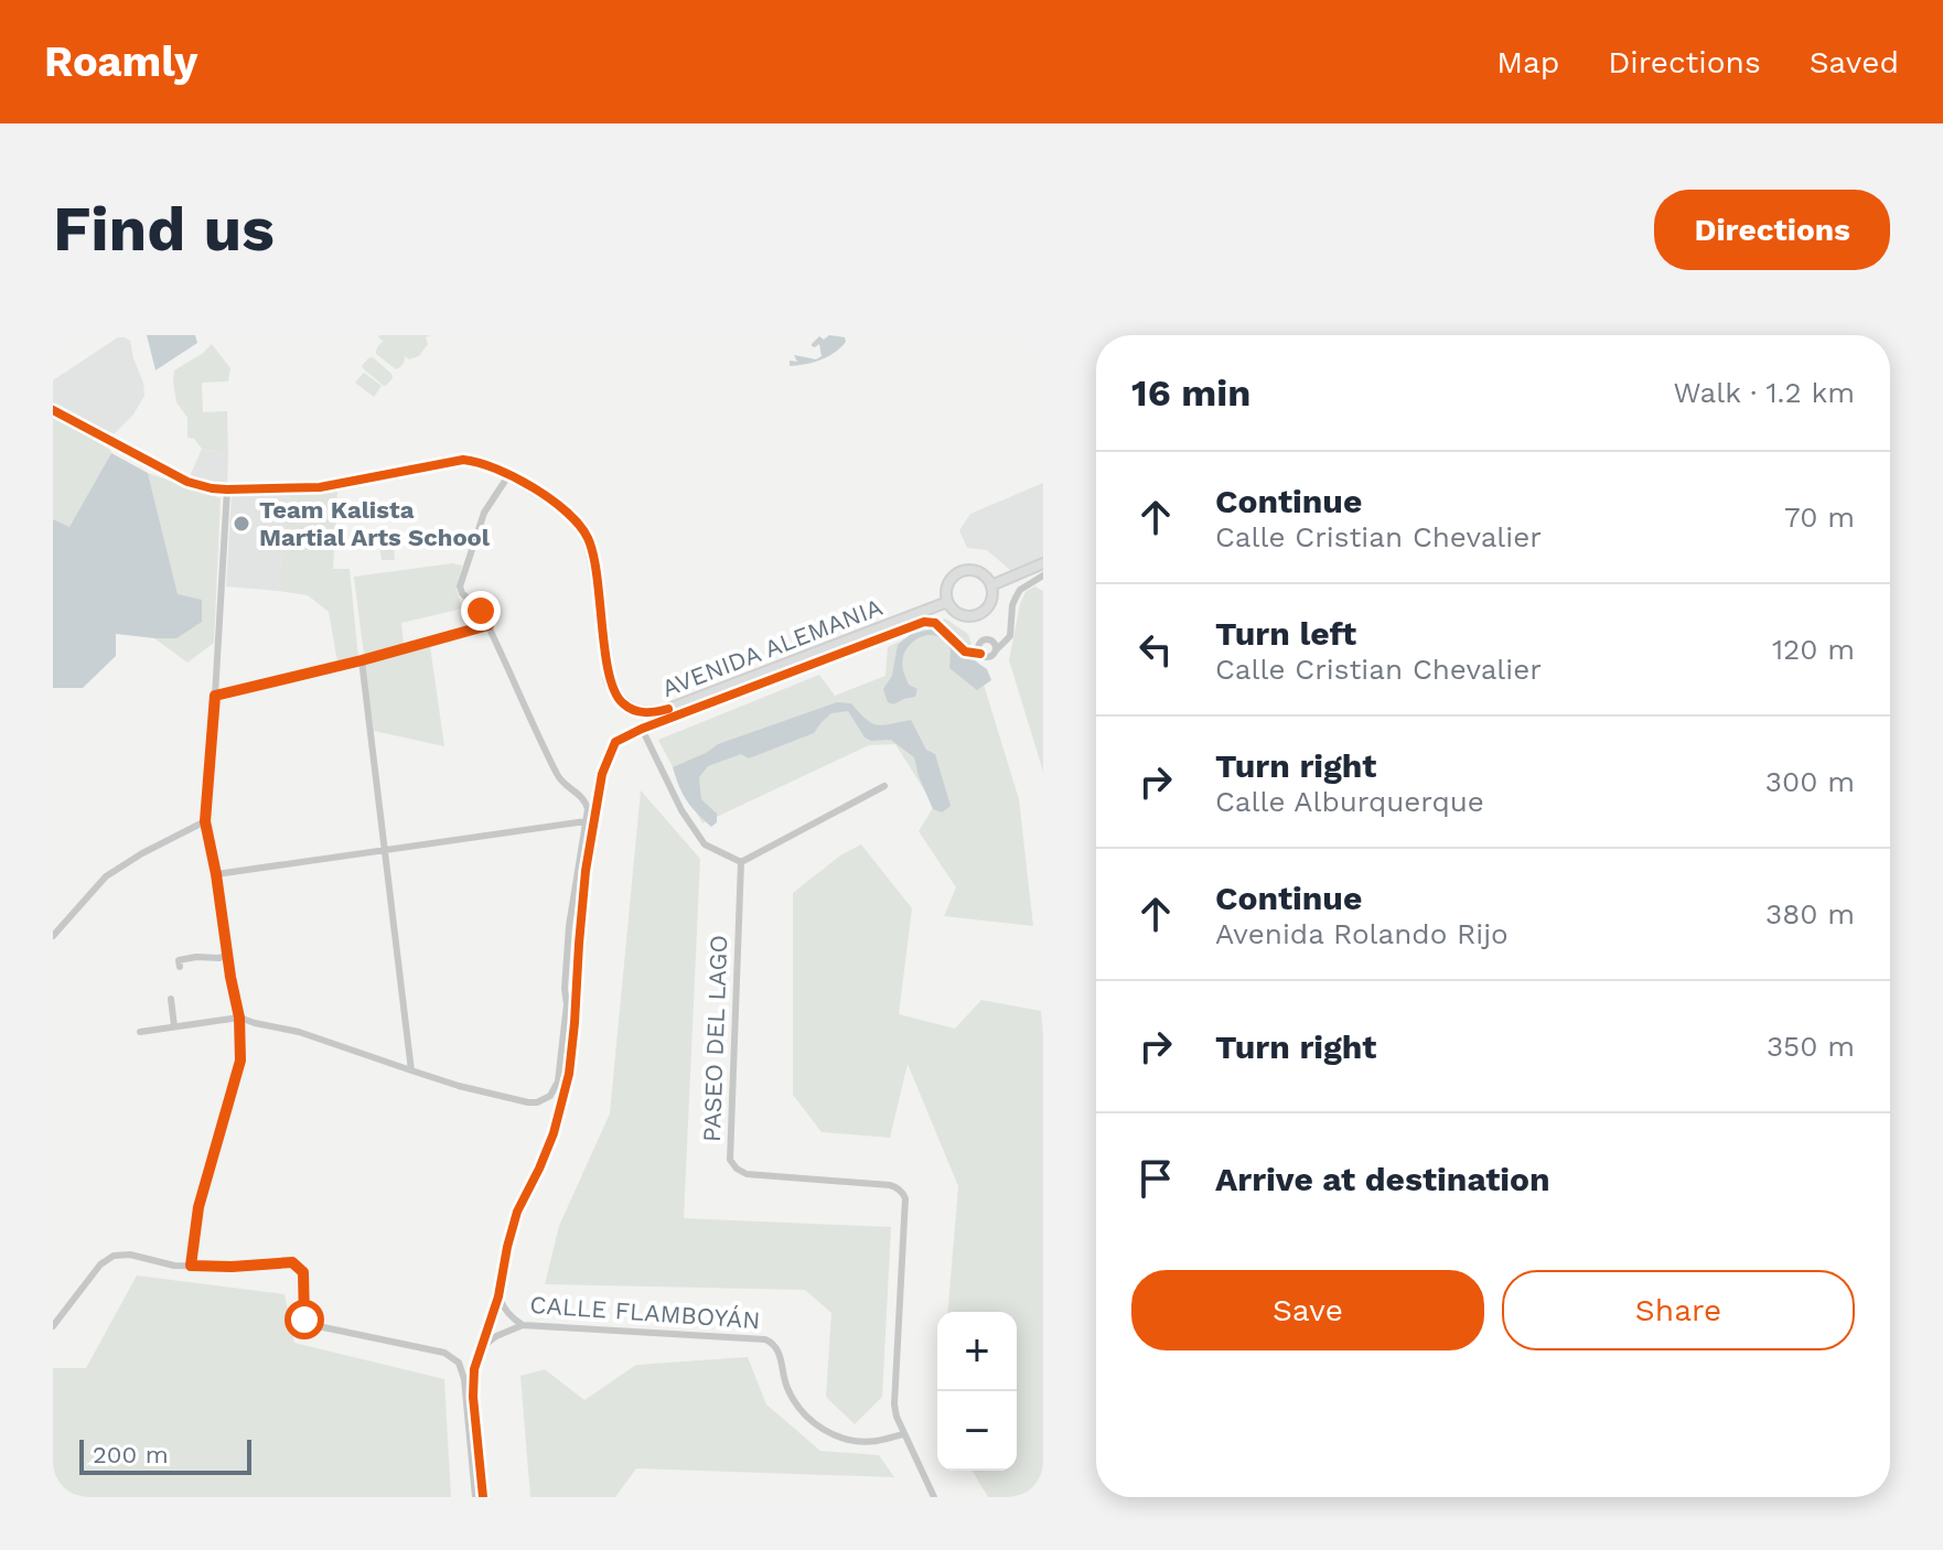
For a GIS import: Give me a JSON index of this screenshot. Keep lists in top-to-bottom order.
{
  "streets": {
    "street": ["AVENIDA ALEMANIA", "PASEO DEL LAGO", "CALLE FLAMBOYÁN"]
  },
  "crossings": [
    ["PASEO DEL LAGO", "CALLE FLAMBOYÁN"]
  ],
  "places": ["Team Kalista Martial Arts School"],
  "scale_bar": "200 m",
  "page": {
    "header": "Roamly",
    "nav": ["Map", "Directions", "Saved"],
    "buttons": [
      "Directions",
      ["Save", "Share"]
    ],
    "title": "Find us",
    "heading": ["16 min", "Walk · 1.2 km"],
    "list": [
      ["Continue", "Calle Cristian Chevalier", "70 m"],
      ["Turn left", "Calle Cristian Chevalier", "120 m"],
      ["Turn right", "Calle Alburquerque", "300 m"],
      ["Continue", "Avenida Rolando Rijo", "380 m"],
      ["Turn right", "350 m"],
      "Arrive at destination"
    ],
    "map_buttons": ["+", "−"],
    "scale": "200 m"
  }
}
